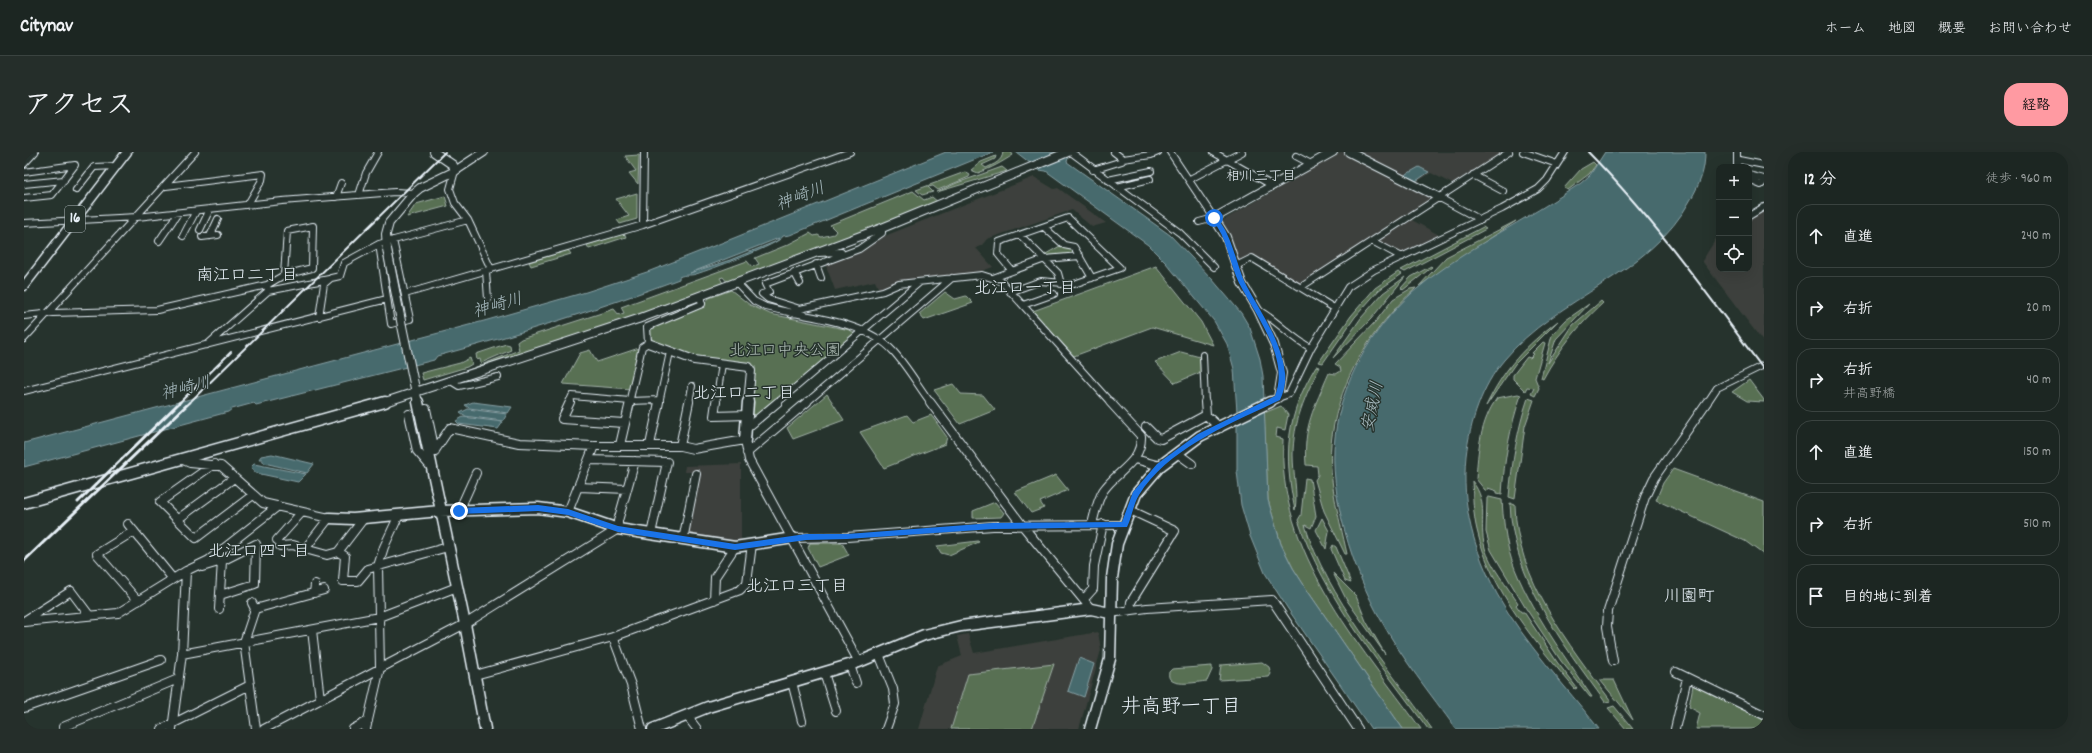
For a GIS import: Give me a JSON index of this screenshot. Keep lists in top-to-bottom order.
{
  "streets": {
    "main road": ["16"]
  },
  "districts": [
    "相川三丁目",
    "南江口二丁目",
    "北江口一丁目",
    "北江口二丁目",
    "北江口四丁目",
    "北江口三丁目",
    "川園町",
    "井高野一丁目"
  ],
  "water": ["神崎川", "安威川"],
  "parks": ["北江口中央公園"],
  "page": {
    "header": "Citynav",
    "nav": [
      "ホーム",
      "地図",
      "概要",
      "お問い合わせ"
    ],
    "title": "アクセス",
    "buttons": "経路",
    "heading": ["12 分", "徒歩 · 960 m"],
    "map_buttons": ["+", "−"],
    "list": [
      ["直進", "240 m"],
      ["右折", "20 m"],
      ["右折", "井高野橋", "40 m"],
      ["直進", "150 m"],
      ["右折", "510 m"],
      "目的地に到着"
    ]
  }
}
